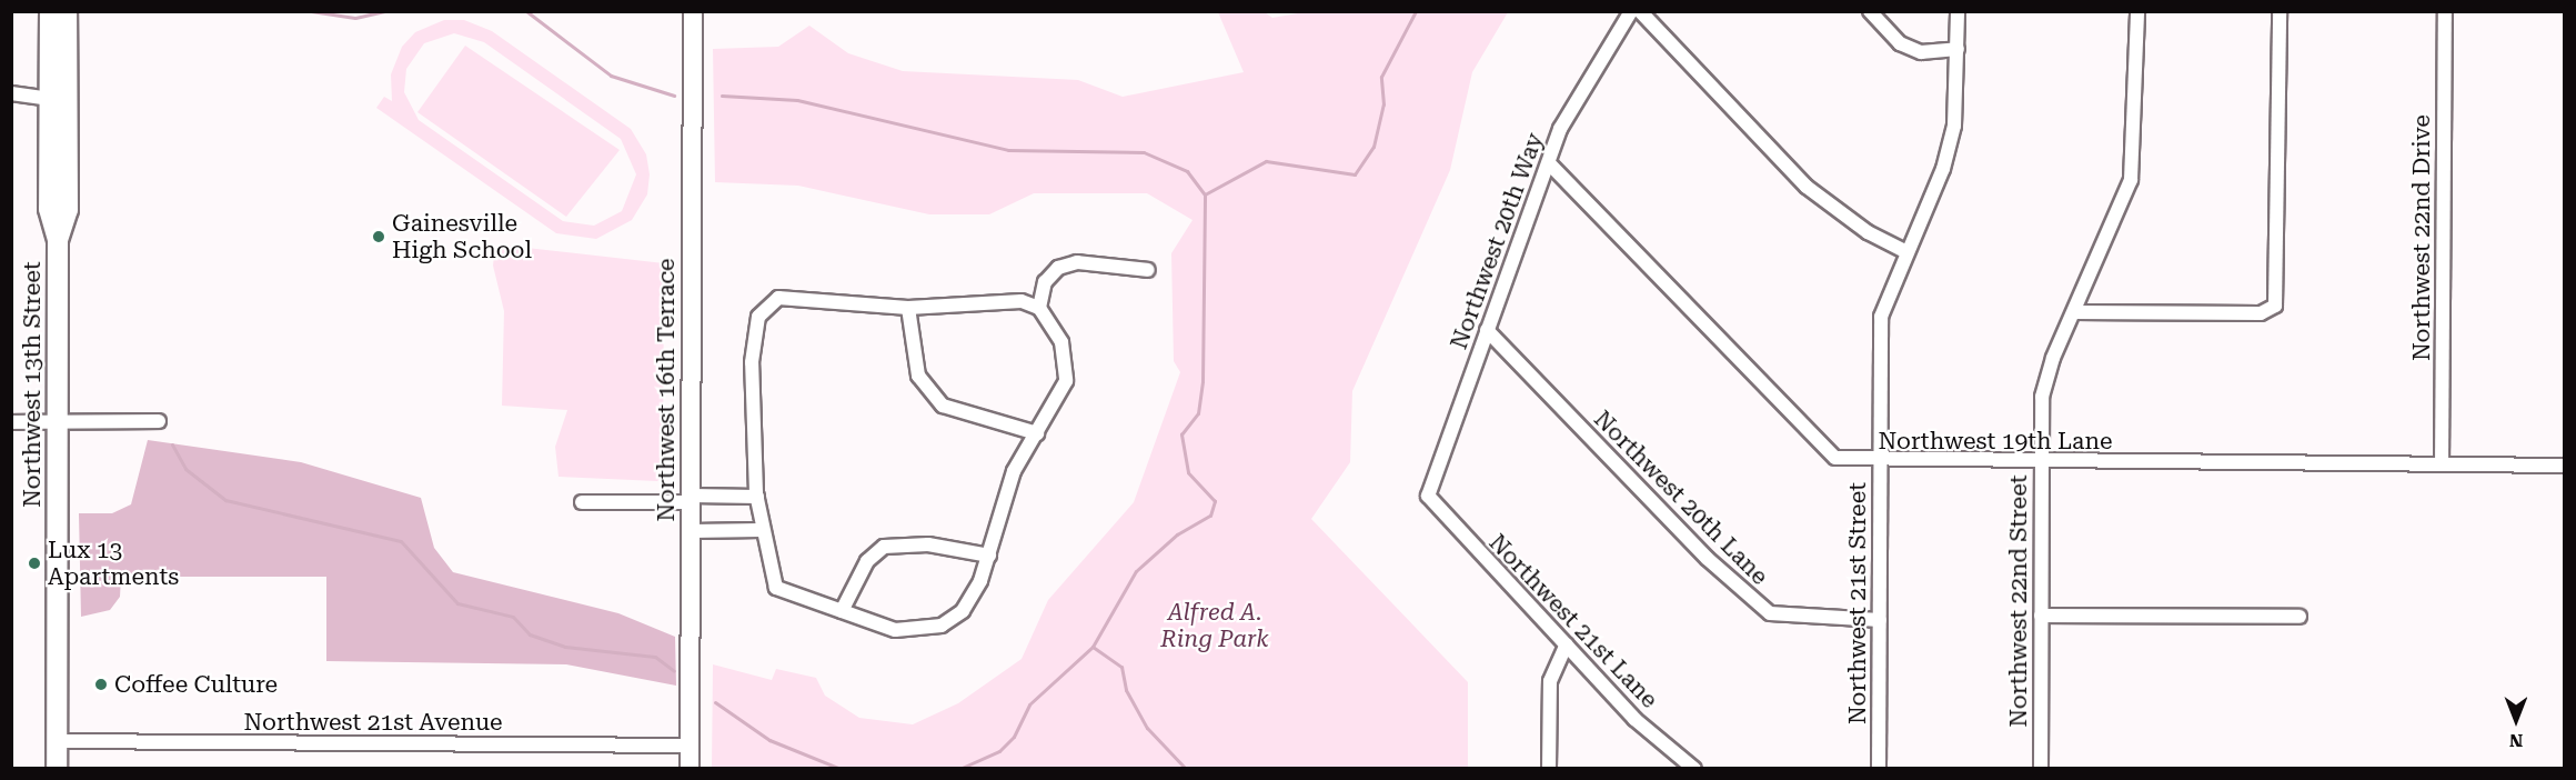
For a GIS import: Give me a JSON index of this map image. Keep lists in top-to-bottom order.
{
  "streets": {
    "main road": ["Northwest 13th Street"],
    "street": [
      "Northwest 22nd Drive",
      "Northwest 20th Way",
      "Northwest 16th Terrace",
      "Northwest 19th Lane",
      "Northwest 20th Lane",
      "Northwest 22nd Street",
      "Northwest 21st Street",
      "Northwest 21st Lane",
      "Northwest 21st Avenue"
    ]
  },
  "crossings": [
    ["Northwest 22nd Drive", "Northwest 19th Lane"],
    ["Northwest 20th Way", "Northwest 19th Lane"],
    ["Northwest 20th Way", "Northwest 20th Lane"],
    ["Northwest 20th Way", "Northwest 21st Lane"],
    ["Northwest 13th Street", "Northwest 21st Avenue"],
    ["Northwest 16th Terrace", "Northwest 21st Avenue"],
    ["Northwest 19th Lane", "Northwest 22nd Street"],
    ["Northwest 19th Lane", "Northwest 21st Street"],
    ["Northwest 20th Lane", "Northwest 21st Street"]
  ],
  "parks": ["Alfred A. Ring Park"],
  "places": ["Gainesville High School", "Lux 13 Apartments", "Coffee Culture"],
  "north": "bottom"
}
